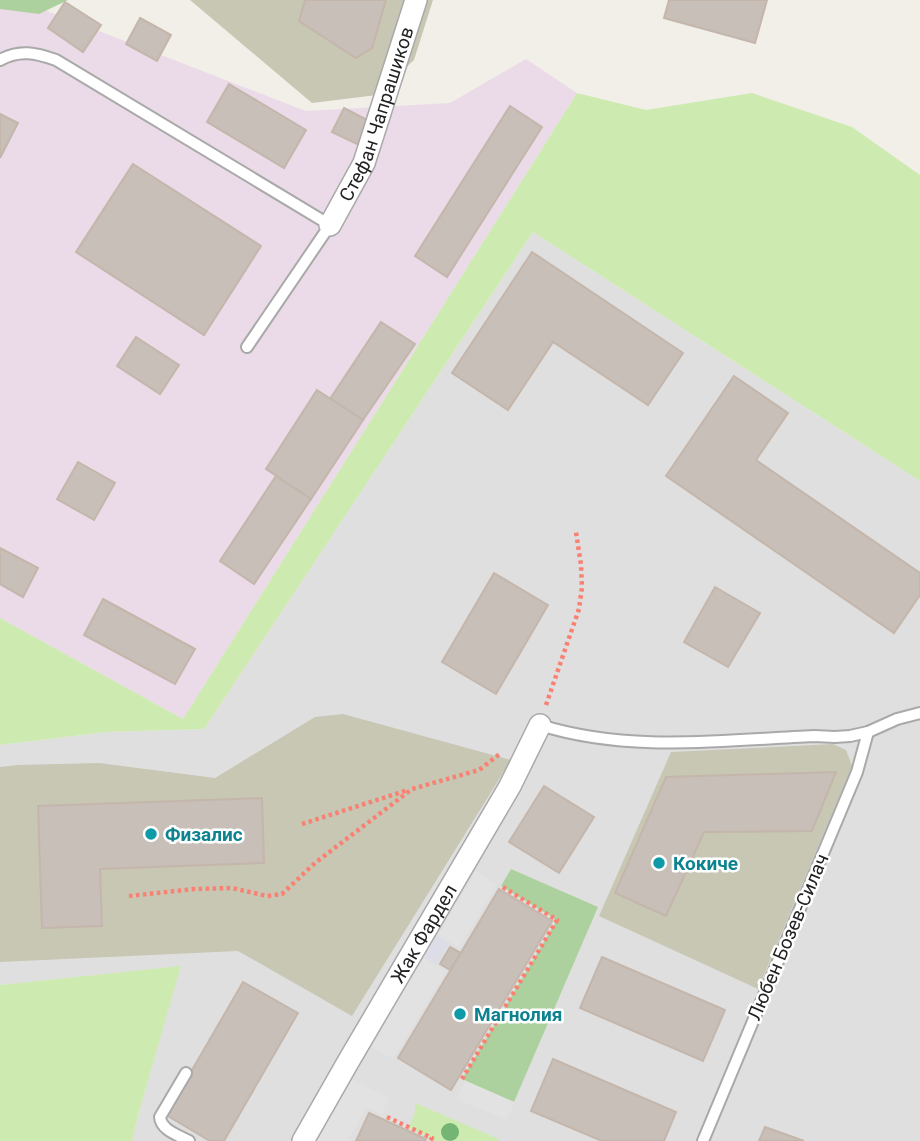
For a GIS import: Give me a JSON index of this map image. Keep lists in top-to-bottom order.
{
  "streets": {
    "street": ["Стефан Чапрашиков", "Жак Фардел"],
    "lane": ["Любен Бозев-Силач"]
  },
  "places": ["Физалис", "Кокиче", "Магнолия"]
}
